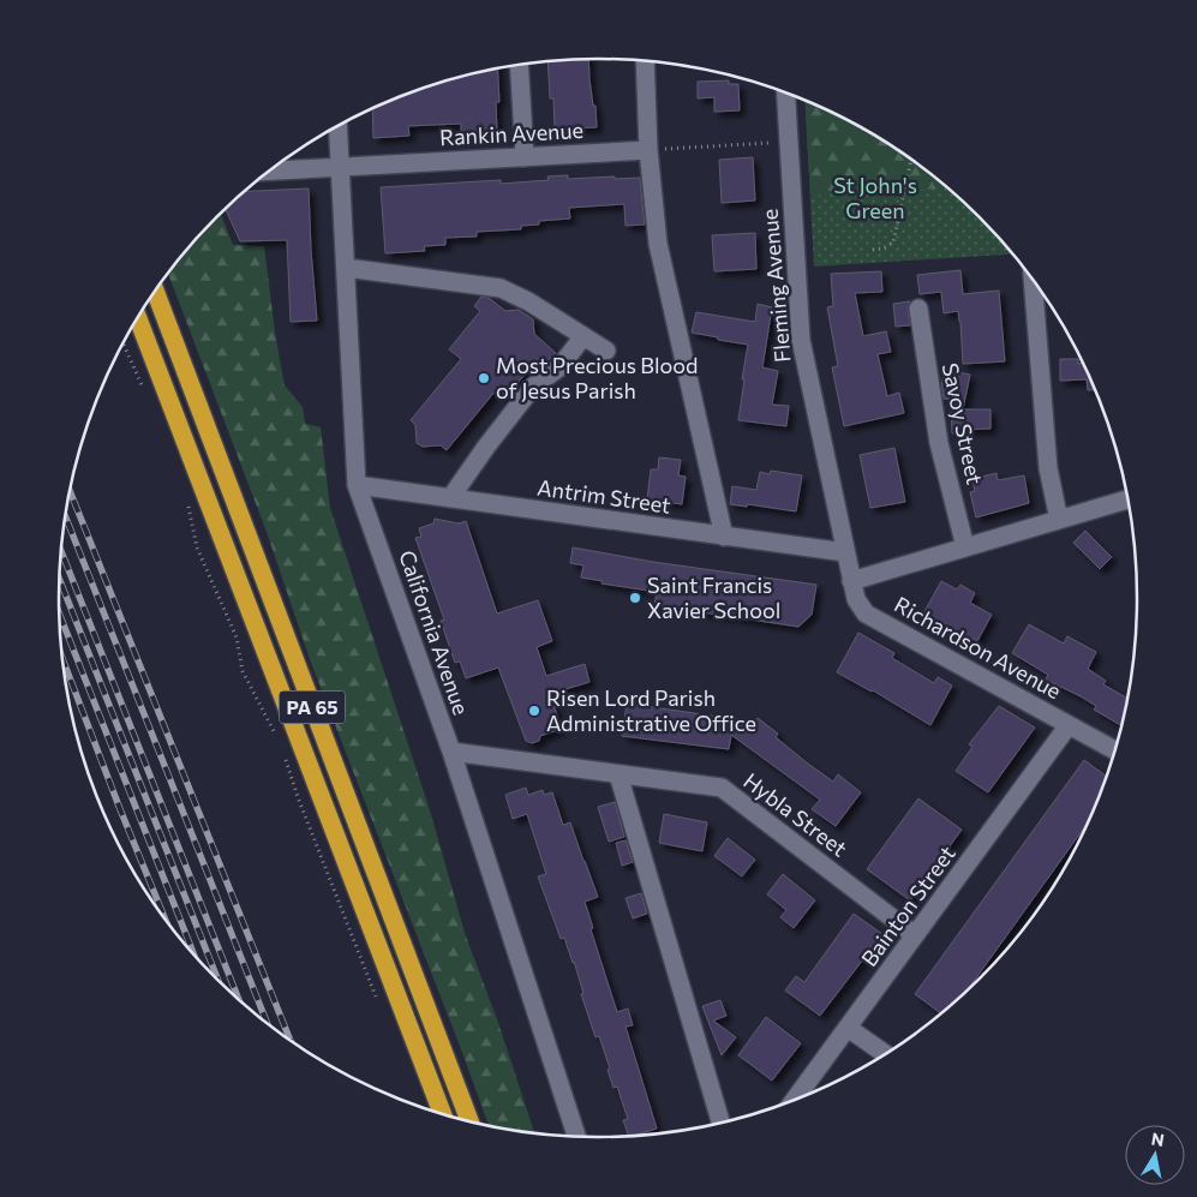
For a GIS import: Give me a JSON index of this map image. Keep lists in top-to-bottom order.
{
  "streets": {
    "highway": ["PA 65"],
    "street": [
      "Rankin Avenue",
      "Fleming Avenue",
      "Savoy Street",
      "Antrim Street",
      "California Avenue",
      "Richardson Avenue",
      "Hybla Street",
      "Bainton Street"
    ]
  },
  "crossings": [
    ["Rankin Avenue", "California Avenue"],
    ["Fleming Avenue", "Antrim Street"],
    ["Fleming Avenue", "Richardson Avenue"],
    ["Antrim Street", "California Avenue"],
    ["Antrim Street", "Richardson Avenue"],
    ["California Avenue", "Hybla Street"],
    ["Richardson Avenue", "Bainton Street"],
    ["Hybla Street", "Bainton Street"]
  ],
  "parks": ["St John's Green"],
  "places": ["Most Precious Blood of Jesus Parish", "Saint Francis Xavier School", "Risen Lord Parish Administrative Office"],
  "north": "top"
}
